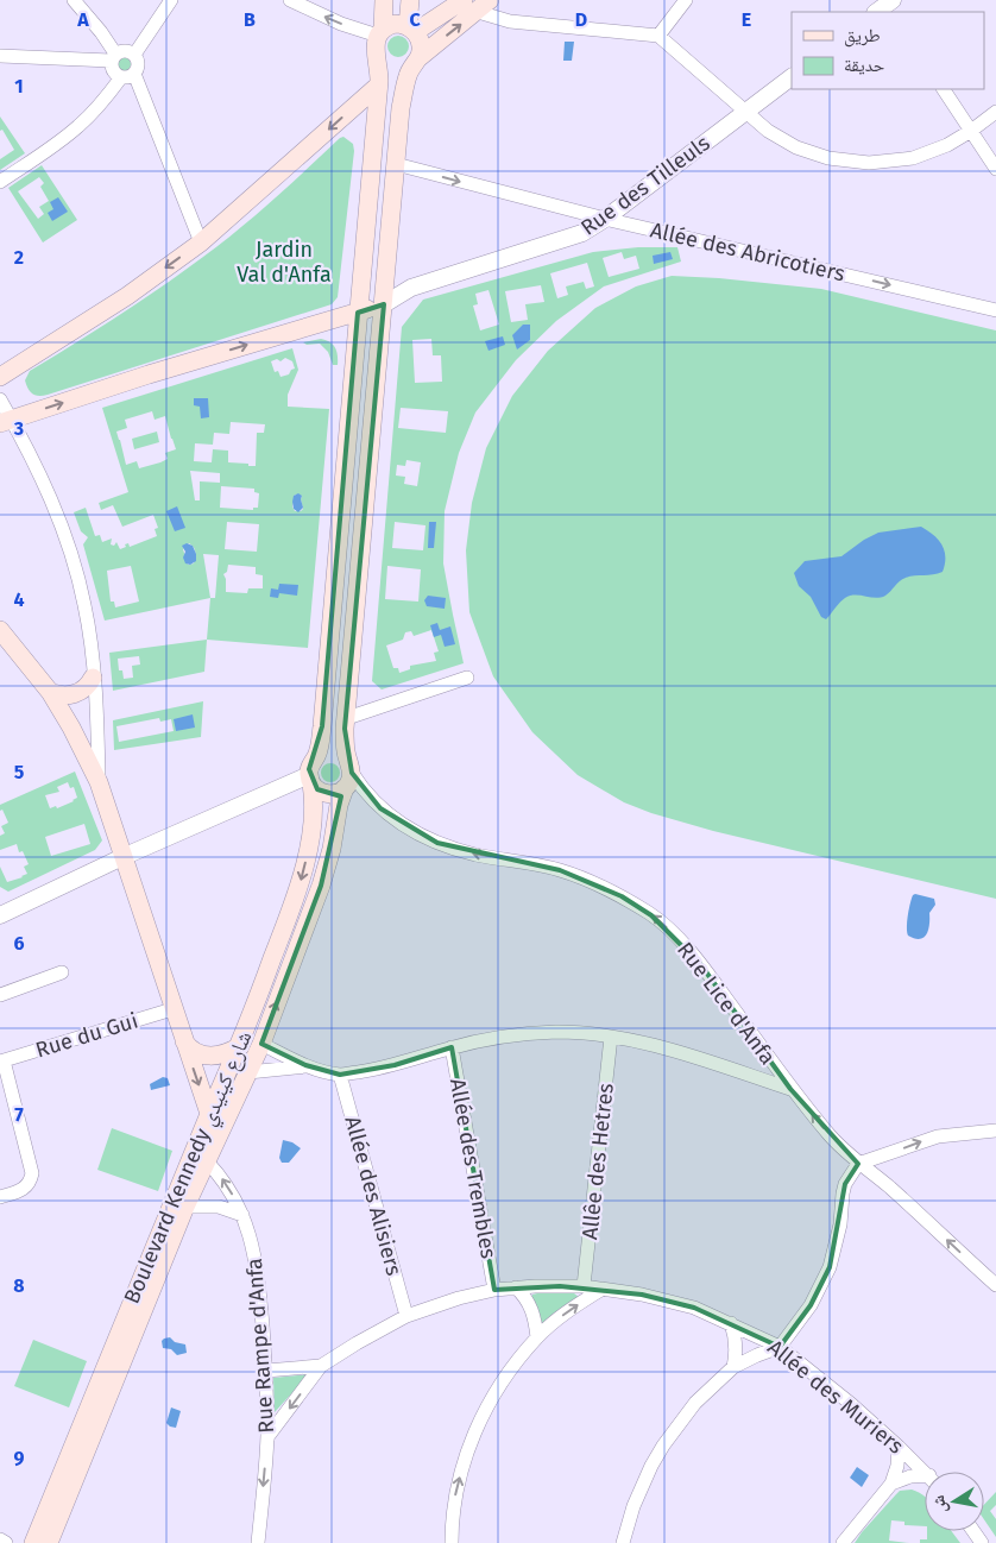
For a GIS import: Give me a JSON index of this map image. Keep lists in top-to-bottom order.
{
  "streets": {
    "main road": ["Boulevard Kennedy شارع كينيدي"],
    "street": [
      "Rue des Tilleuls",
      "Allée des Abricotiers",
      "Rue Lice d'Anfa",
      "Rue du Gui",
      "Allêe des Hetres",
      "Allée des Trembles",
      "Allée des Alisiers",
      "Rue Rampe d'Anfa",
      "Allée des Muriers"
    ]
  },
  "crossings": [
    ["Rue des Tilleuls", "Allée des Abricotiers"],
    ["Rue Lice d'Anfa", "Boulevard Kennedy شارع كينيدي"],
    ["Allêe des Hetres", "Allée des Muriers"],
    ["Boulevard Kennedy شارع كينيدي", "Rue Rampe d'Anfa"],
    ["Allée des Trembles", "Allée des Muriers"],
    ["Allée des Alisiers", "Allée des Muriers"],
    ["Rue Rampe d'Anfa", "Allée des Muriers"]
  ],
  "one_way": ["Allée des Abricotiers", "Rue Lice d'Anfa"],
  "parks": ["Jardin Val d'Anfa"],
  "legend": ["طريق", "حديقة"],
  "north": "left",
  "grid": {
    "columns": [
      "A",
      "B",
      "C",
      "D",
      "E"
    ],
    "rows": [
      "1",
      "2",
      "3",
      "4",
      "5",
      "6",
      "7",
      "8",
      "9"
    ]
  }
}
